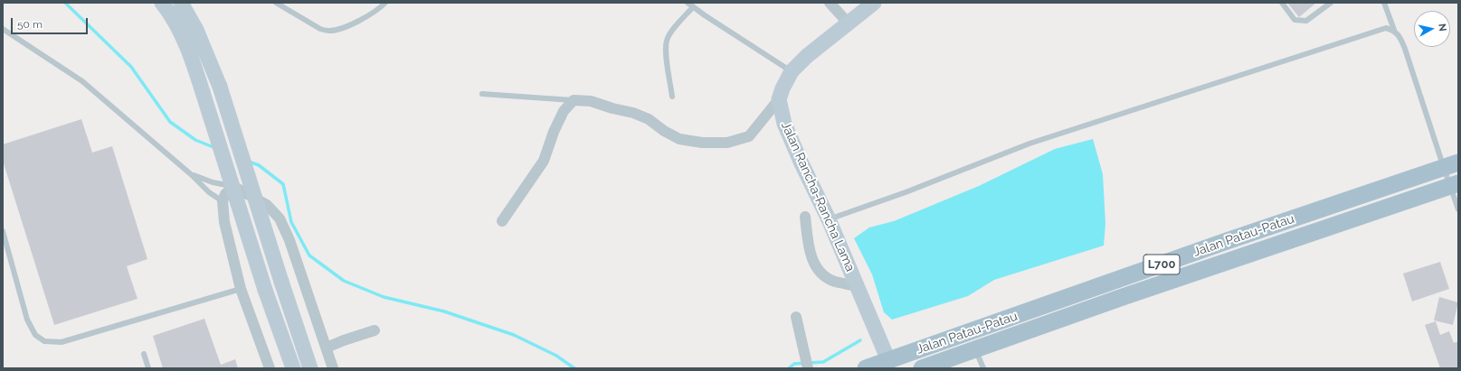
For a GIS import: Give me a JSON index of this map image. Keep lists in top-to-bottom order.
{
  "streets": {
    "main road": ["Jalan Patau-Patau", "L700"],
    "street": ["Jalan Rancha-Rancha Lama"]
  },
  "crossings": [
    ["Jalan Rancha-Rancha Lama", "Jalan Patau-Patau"]
  ],
  "scale_bar": "50 m",
  "north": "right"
}
